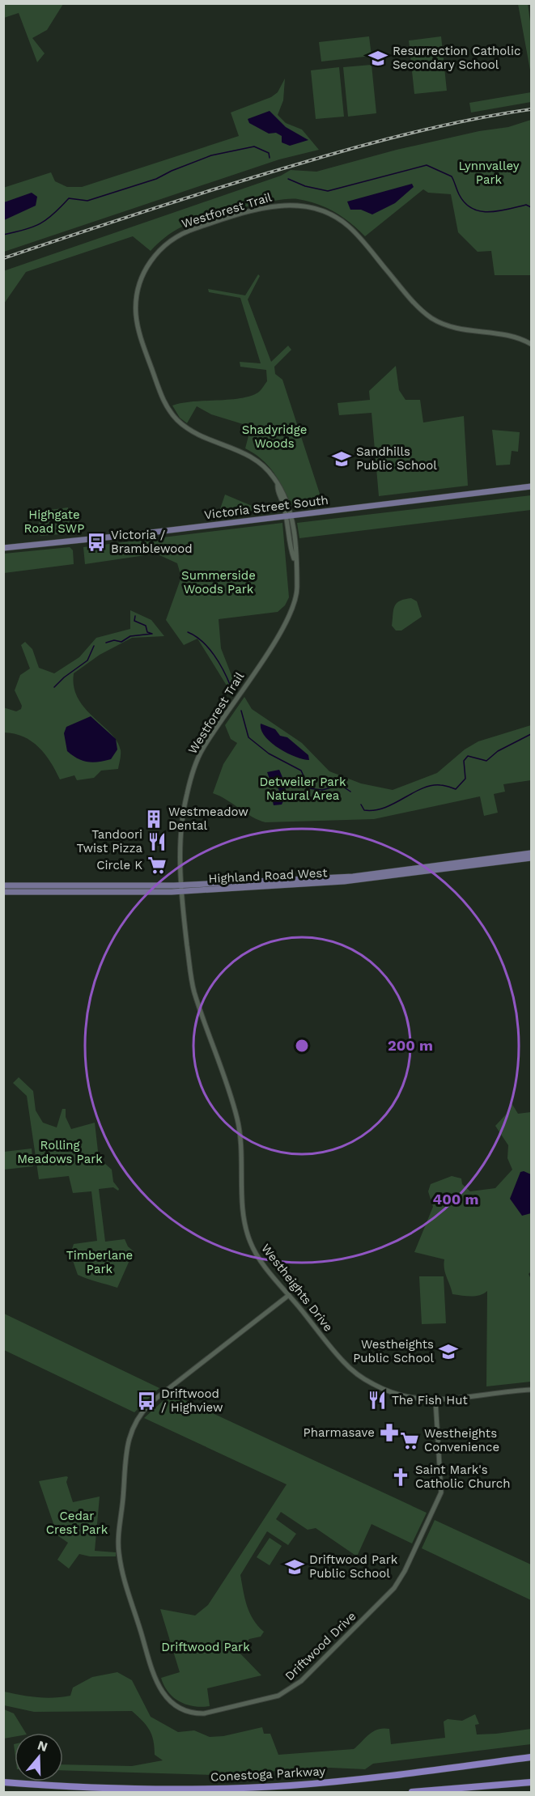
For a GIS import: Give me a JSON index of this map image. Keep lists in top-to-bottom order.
{
  "streets": {
    "highway": ["Conestoga Parkway"],
    "main road": ["Victoria Street South", "Highland Road West"],
    "street": ["Westforest Trail", "Westheights Drive", "Driftwood Drive"]
  },
  "crossings": [
    ["Westforest Trail", "Victoria Street South"],
    ["Westforest Trail", "Highland Road West"],
    ["Westforest Trail", "Westheights Drive"],
    ["Highland Road West", "Westheights Drive"],
    ["Westheights Drive", "Driftwood Drive"]
  ],
  "parks": [
    "Lynnvalley Park",
    "Shadyridge Woods",
    "Highgate Road SWP",
    "Summerside Woods Park",
    "Detweiler Park Natural Area",
    "Rolling Meadows Park",
    "Timberlane Park",
    "Cedar Crest Park",
    "Driftwood Park"
  ],
  "places": {
    "school or university": [
      "Resurrection Catholic Secondary School",
      "Sandhills Public School",
      "Westheights Public School",
      "Driftwood Park Public School"
    ],
    "bus stop": ["Victoria / Bramblewood", "Driftwood / Highview"],
    "building": ["Westmeadow Dental"],
    "restaurant": ["Tandoori Twist Pizza", "The Fish Hut"],
    "supermarket": ["Circle K", "Westheights Convenience"],
    "pharmacy": ["Pharmasave"],
    "church": ["Saint Mark's Catholic Church"]
  },
  "north": "top",
  "rings": ["200 m", "400 m"]
}
